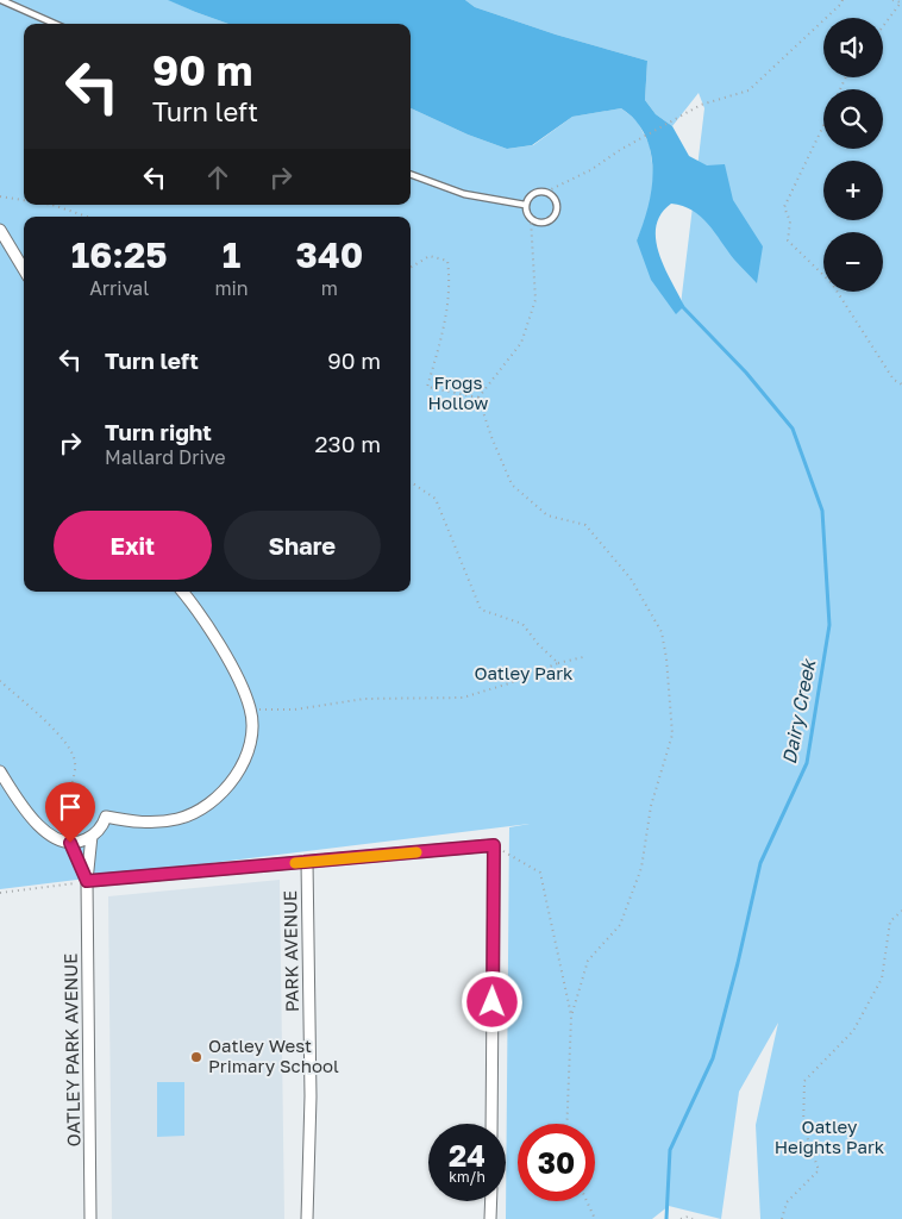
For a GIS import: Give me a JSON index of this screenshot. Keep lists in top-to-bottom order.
{
  "streets": {
    "street": ["PARK AVENUE", "OATLEY PARK AVENUE"]
  },
  "water": ["Dairy Creek"],
  "parks": ["Frogs Hollow", "Oatley Park", "Oatley Heights Park"],
  "places": ["Oatley West Primary School"],
  "page": {
    "map_buttons": ["+", "−"],
    "turn": ["90 m", "Turn left"],
    "eta": [
      "16:25",
      "Arrival",
      "1",
      "min",
      "340",
      "m"
    ],
    "list": [
      {
        "name": "Turn left",
        "value": "90 m"
      },
      {
        "name": "Turn right",
        "note": "Mallard Drive",
        "value": "230 m"
      }
    ],
    "buttons": ["Exit", "Share"],
    "speed": "24 km/h",
    "limit": "30"
  }
}
